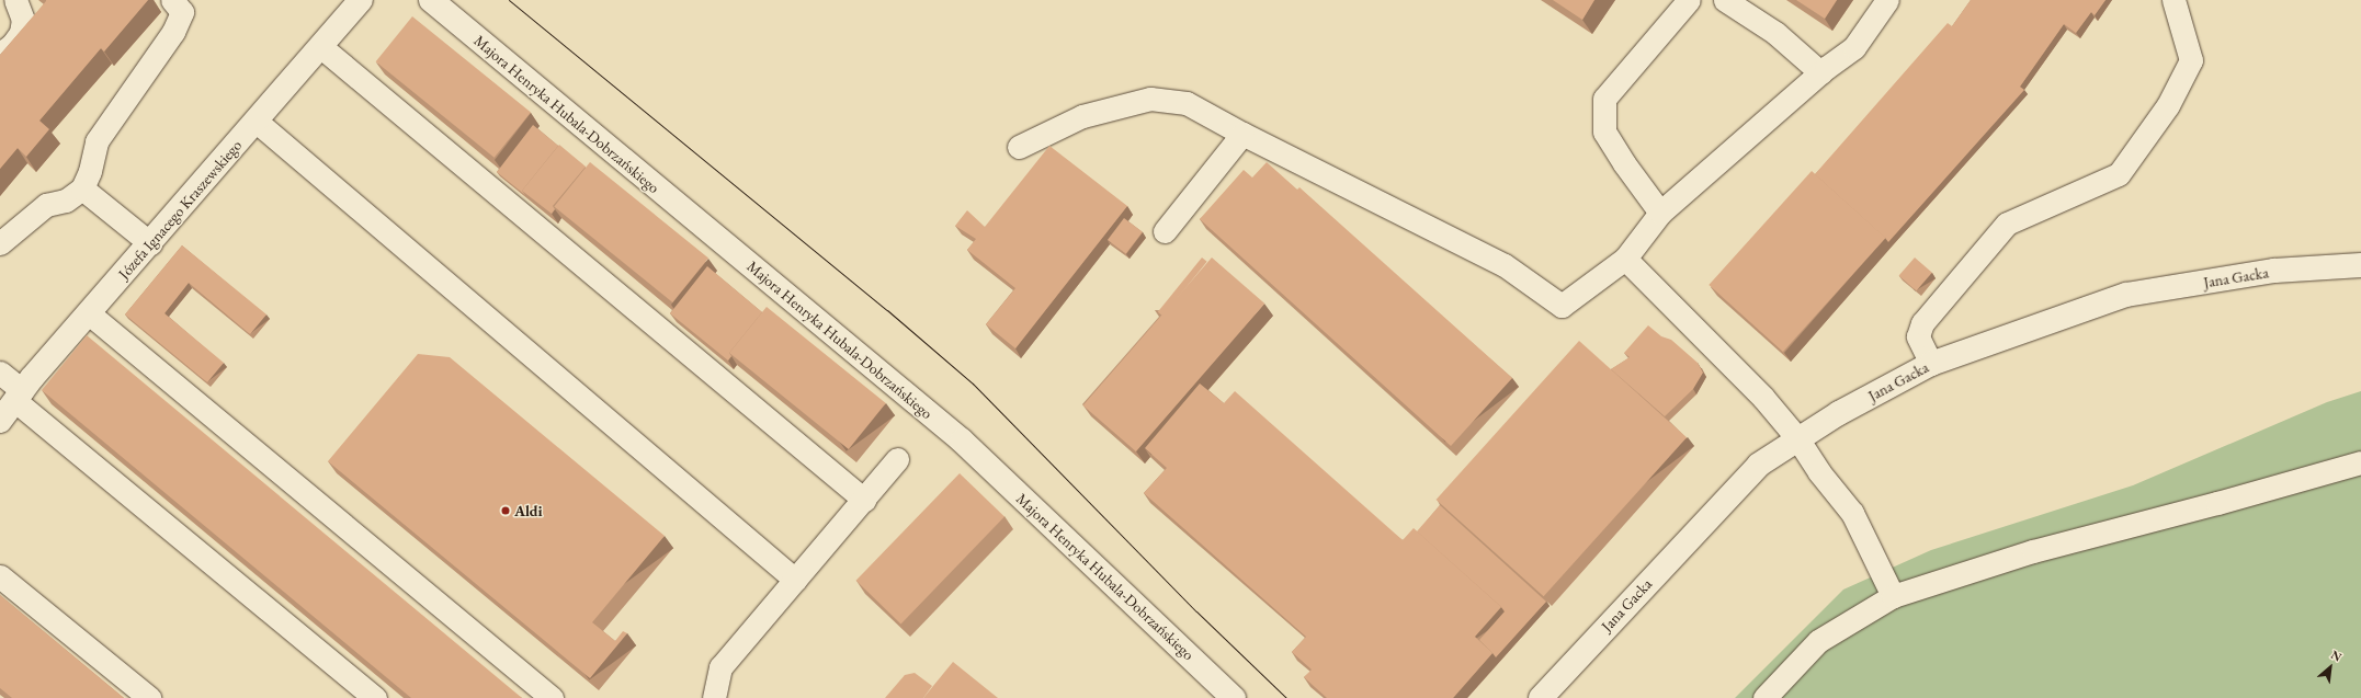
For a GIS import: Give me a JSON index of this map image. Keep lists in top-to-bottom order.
{
  "streets": {
    "street": ["Majora Henryka Hubala-Dobrzańskiego", "Józefa Ignacego Kraszewskiego", "Jana Gacka"]
  },
  "places": ["Aldi"],
  "north": "top right"
}
